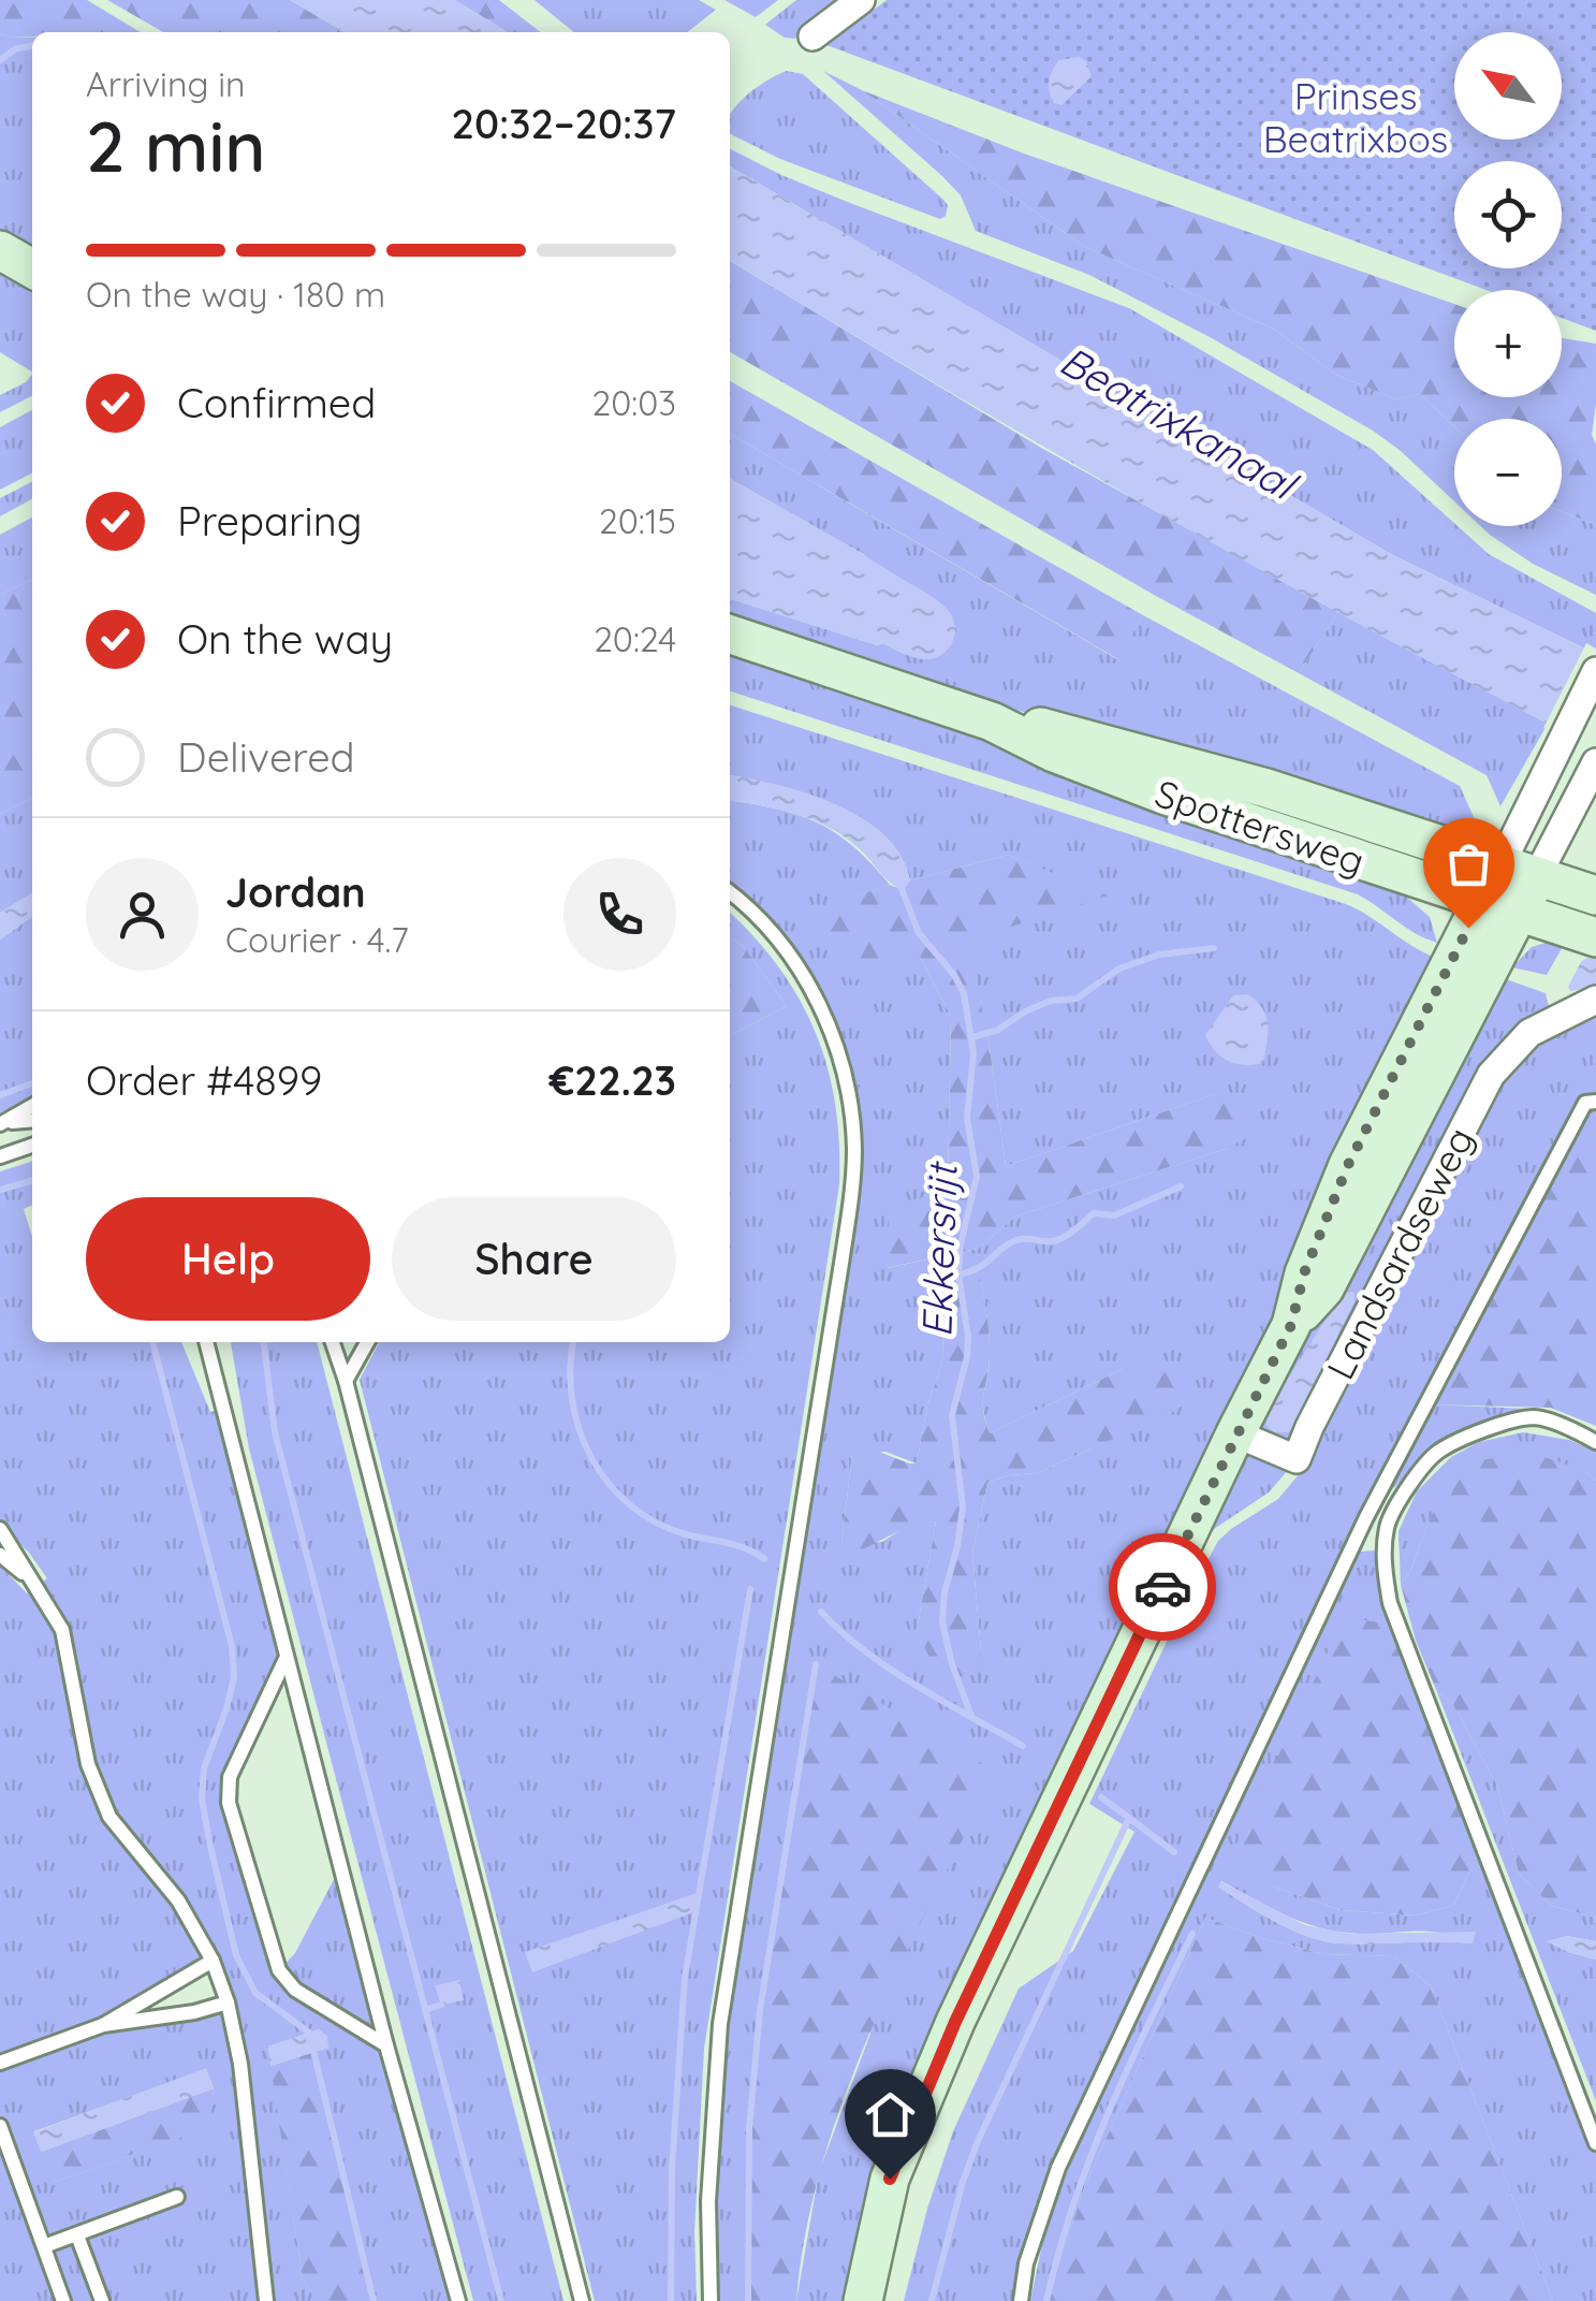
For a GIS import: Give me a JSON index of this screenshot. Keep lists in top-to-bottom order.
{
  "streets": {
    "street": ["Spottersweg", "Landsardseweg"]
  },
  "crossings": [
    ["Spottersweg", "Landsardseweg"]
  ],
  "water": ["Beatrixkanaal", "Ekkersrijt"],
  "parks": ["Prinses Beatrixbos"],
  "north": "top left",
  "page": {
    "map_buttons": ["+", "−"],
    "heading": ["2 min", "Arriving in", "20:32–20:37"],
    "panel": [
      "Jordan",
      "Courier · 4.7",
      "Order #4899",
      "€22.23"
    ],
    "bar": "On the way · 180 m",
    "list": [
      ["Confirmed", "20:03"],
      ["Preparing", "20:15"],
      ["On the way", "20:24"],
      "Delivered"
    ],
    "buttons": ["Help", "Share"]
  }
}
